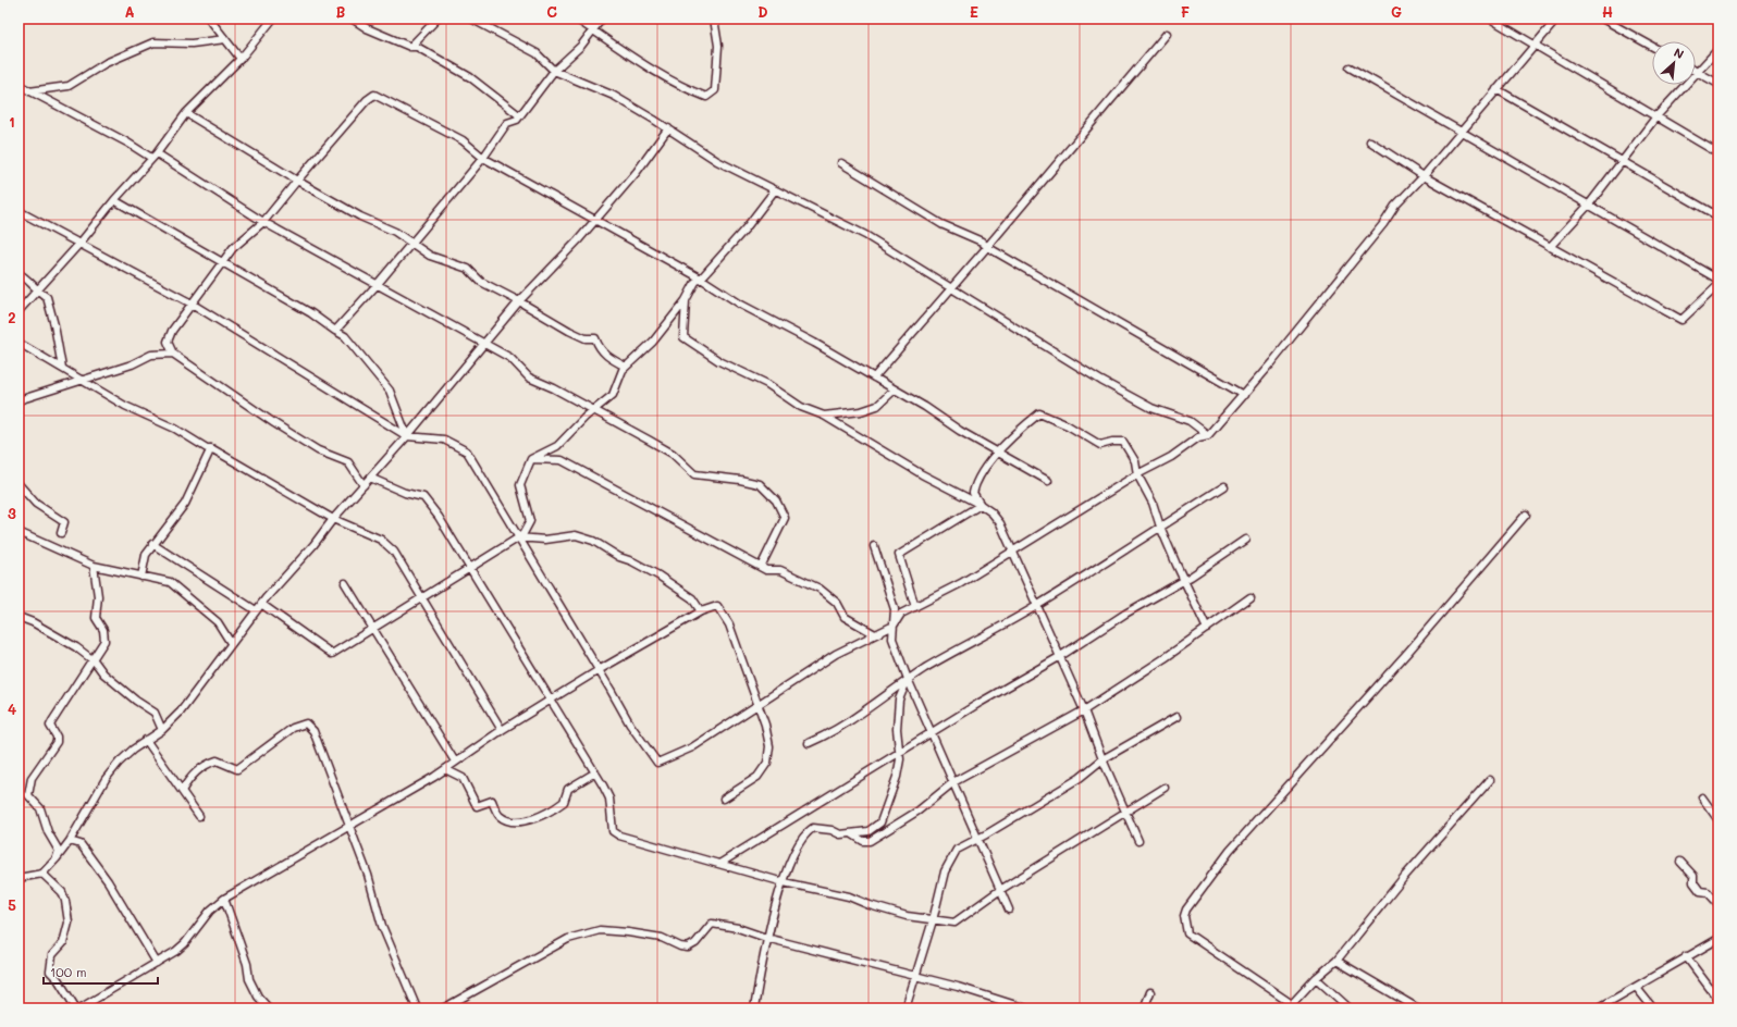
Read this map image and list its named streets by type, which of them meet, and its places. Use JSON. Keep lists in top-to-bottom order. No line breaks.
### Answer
{"scale_bar":"100 m","north":"top right","grid":{"columns":["A","B","C","D","E","F","G","H"],"rows":["1","2","3","4","5"]}}
